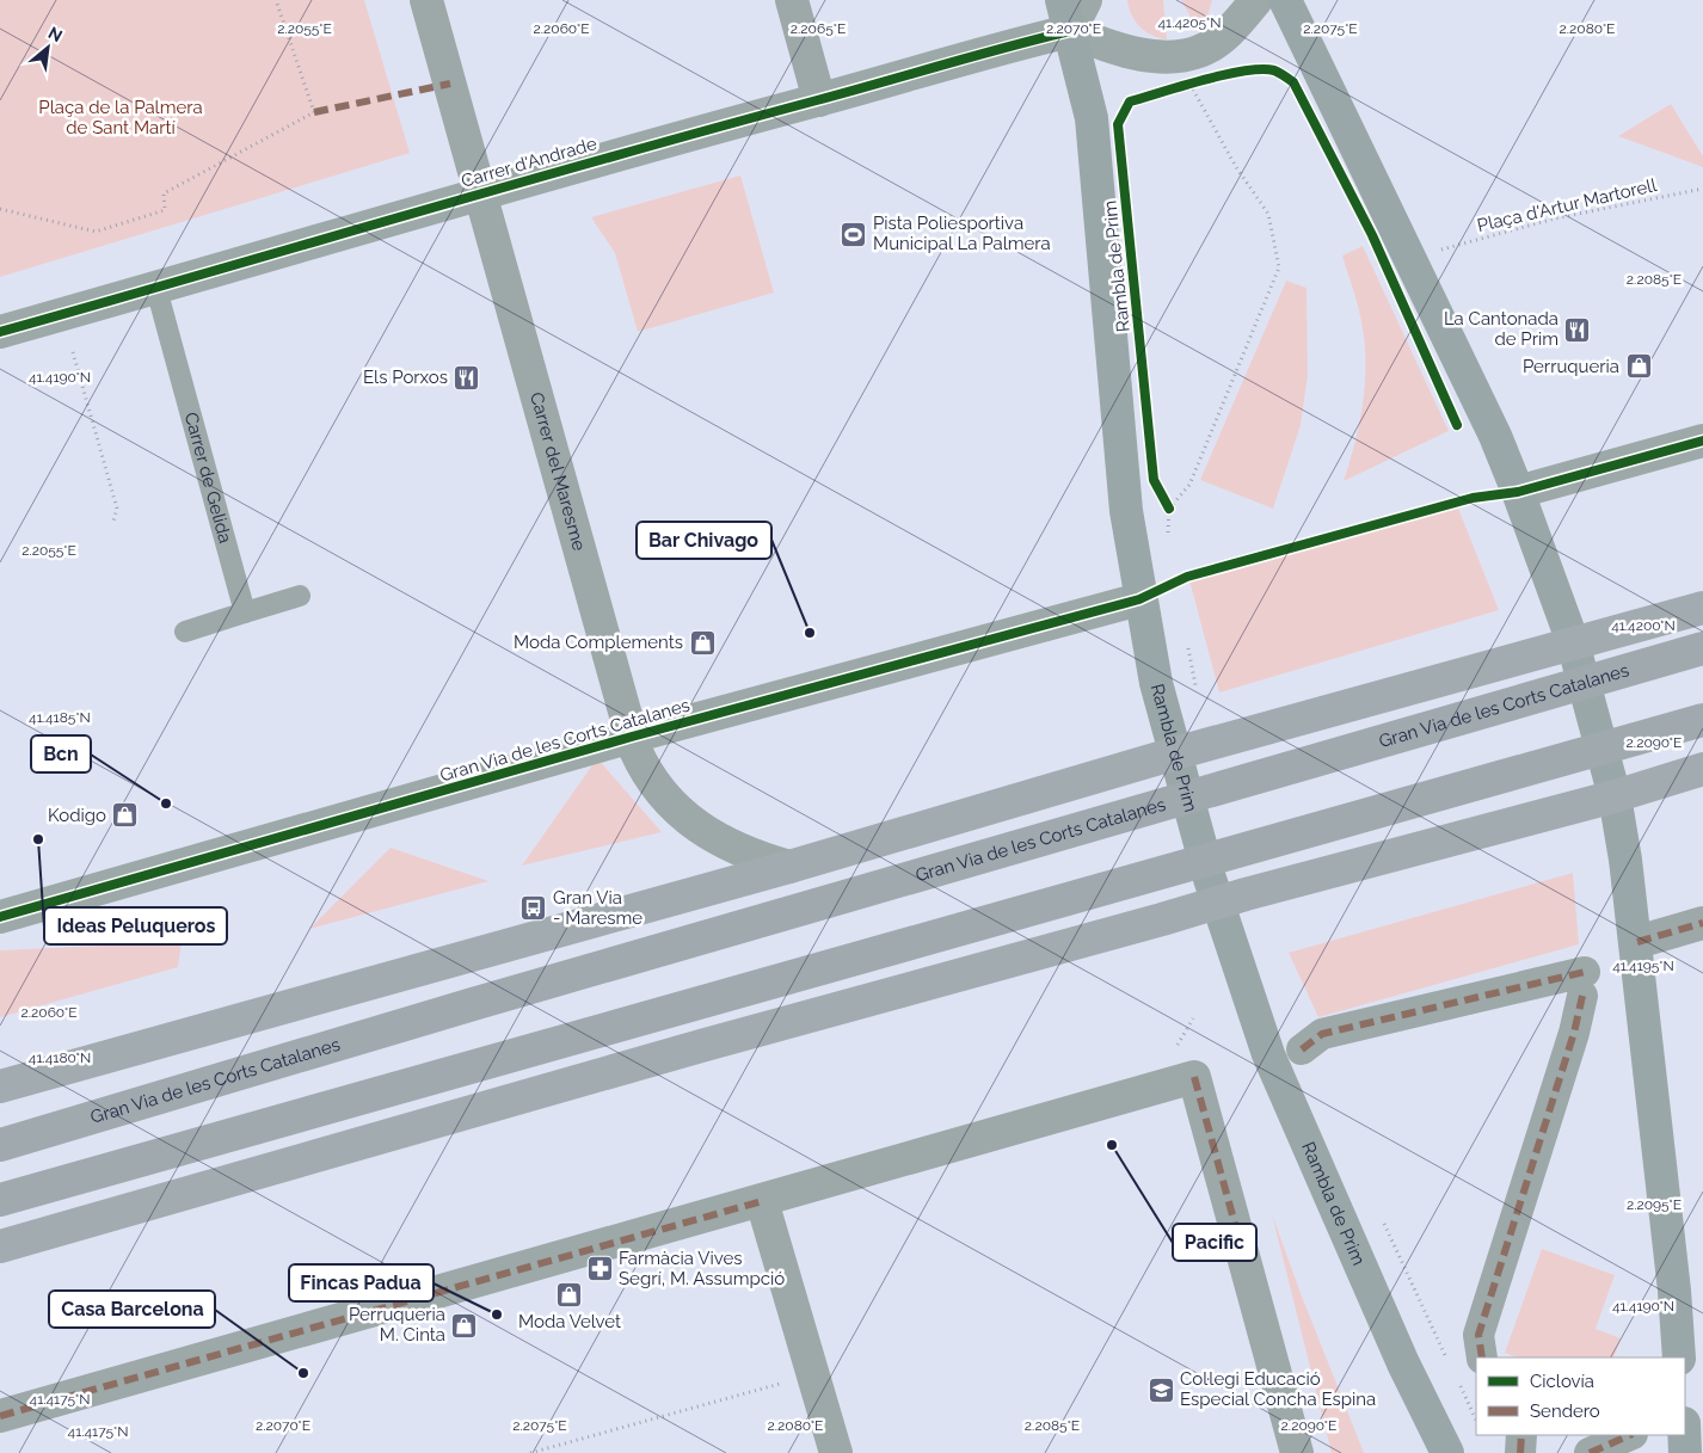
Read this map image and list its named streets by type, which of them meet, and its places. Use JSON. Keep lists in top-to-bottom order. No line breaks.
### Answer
{"streets":{"highway":["Gran Via de les Corts Catalanes"],"main road":["Rambla de Prim"],"street":["Carrer d'Andrade","Carrer del Maresme"],"lane":["Carrer de Gelida"],"path":["Plaça d'Artur Martorell"]},"crossings":[["Carrer d'Andrade","Rambla de Prim"],["Carrer d'Andrade","Carrer del Maresme"],["Carrer d'Andrade","Carrer de Gelida"],["Rambla de Prim","Gran Via de les Corts Catalanes"],["Carrer del Maresme","Gran Via de les Corts Catalanes"]],"parks":["Plaça de la Palmera de Sant Martí"],"places":{"sports":["Pista Poliesportiva Municipal La Palmera"],"restaurant":["La Cantonada de Prim","Els Porxos"],"shop":["Perruqueria","Moda Complements","Kodigo","Moda Velvet","Perruqueria M. Cinta"],"other":["Bar Chivago","Bcn","Ideas Peluqueros","Pacific","Fincas Padua","Casa Barcelona"],"bus stop":["Gran Via - Maresme"],"pharmacy":["Farmàcia Vives Segrí, M. Assumpció"],"school or university":["Col·legi Educació Especial Concha Espina"]},"legend":["Ciclovía","Sendero"],"north":"top right","coordinates":["41.4205°N","2.2055°E","2.2060°E","2.2065°E","2.2070°E","2.2075°E","2.2080°E","2.2085°E","41.4190°N","41.4200°N","41.4185°N","2.2090°E","41.4195°N","41.4180°N","2.2095°E","41.4175°N"]}
